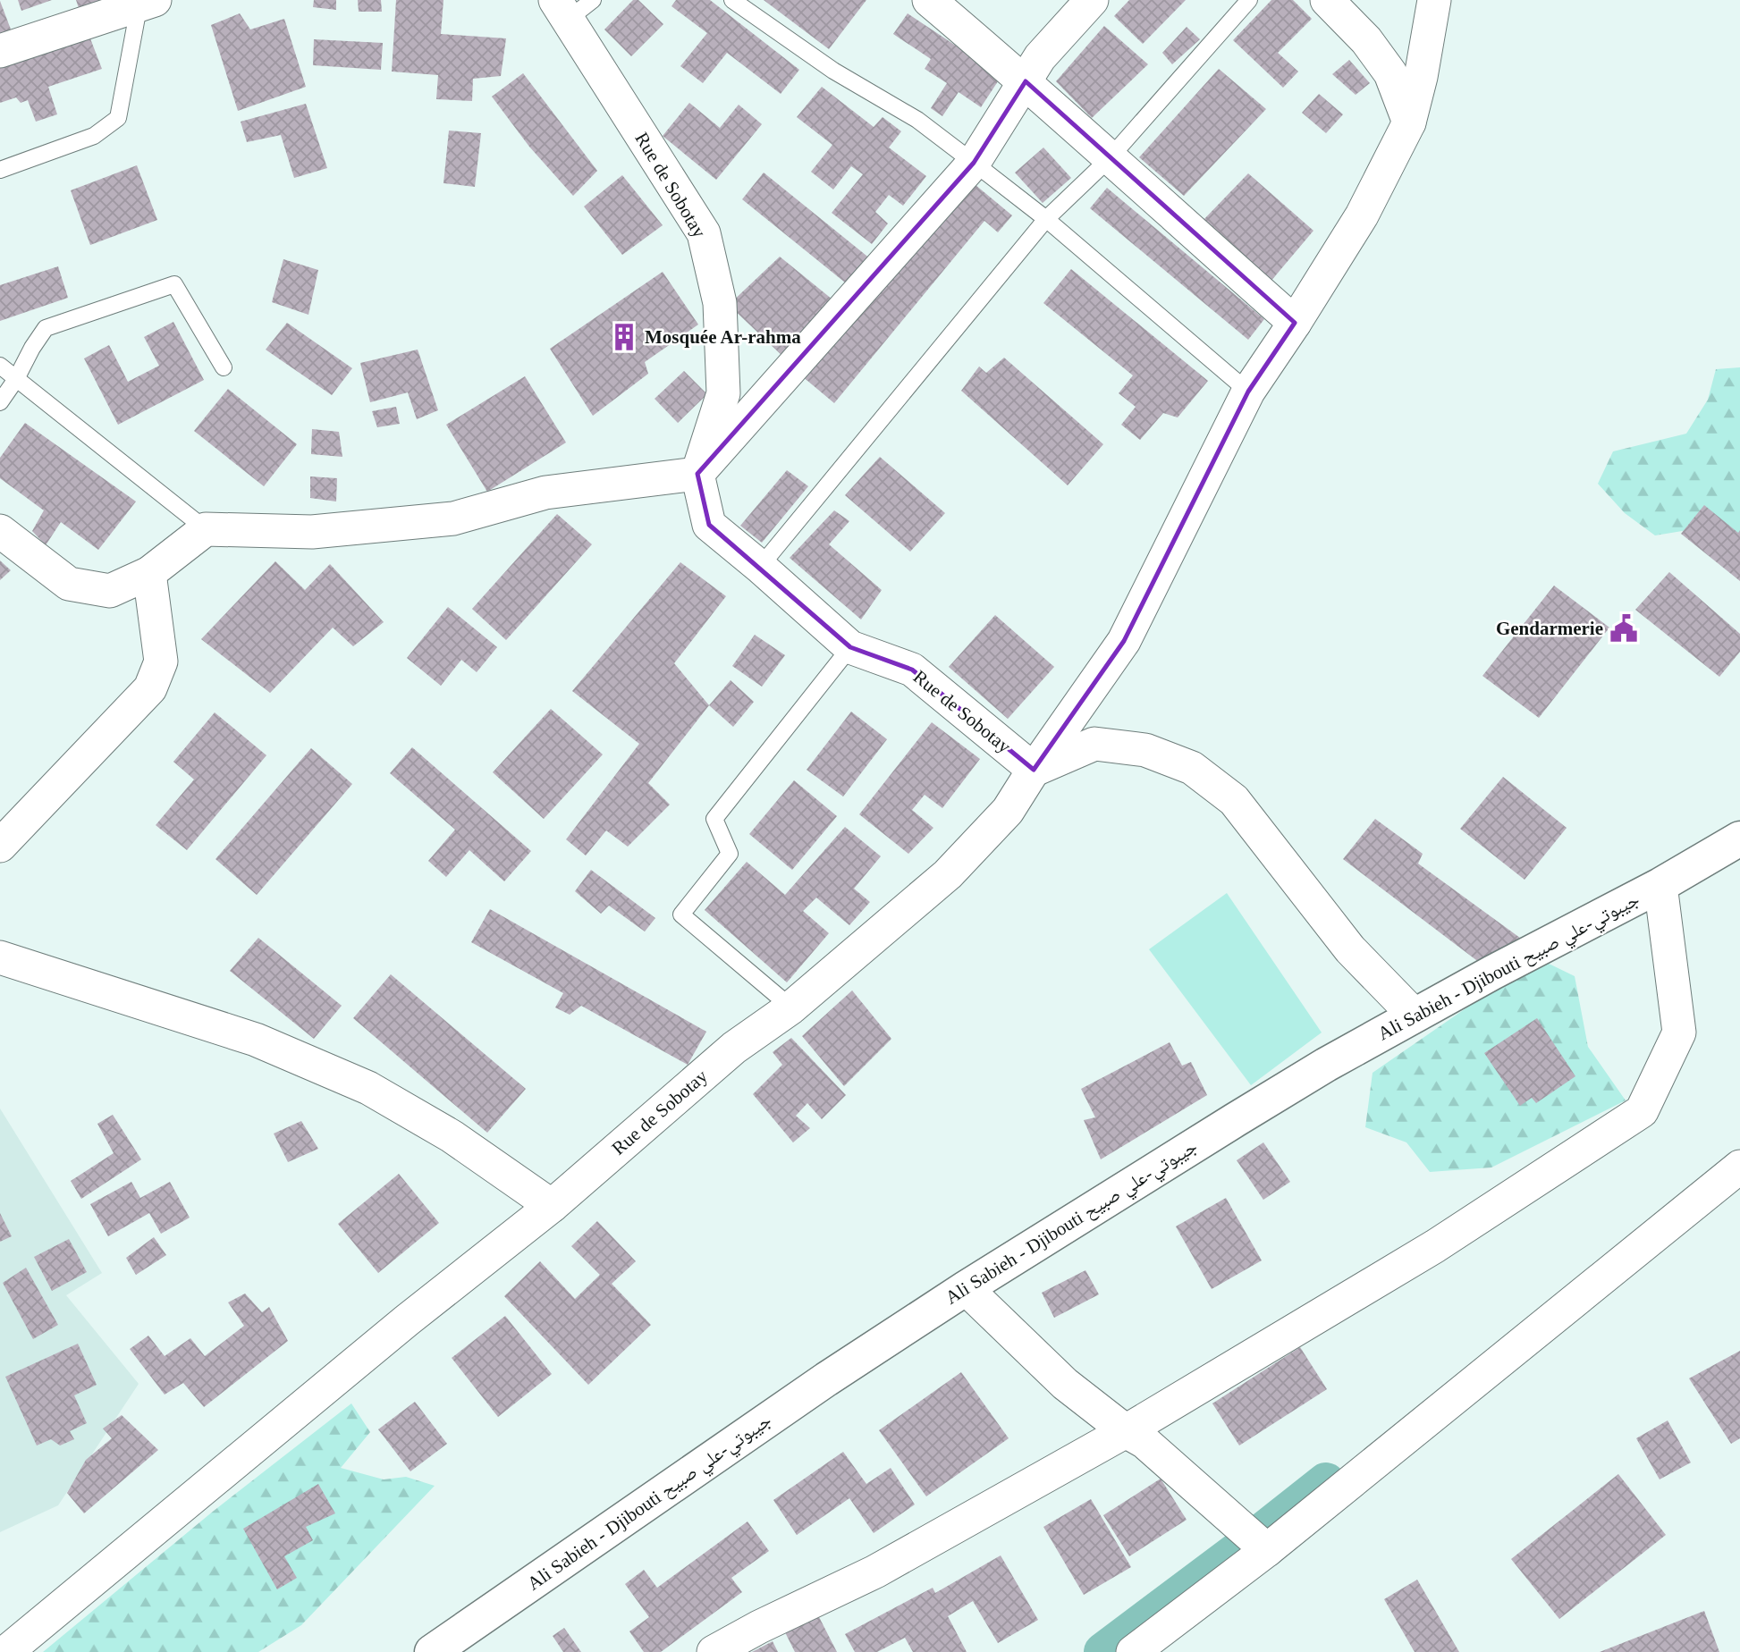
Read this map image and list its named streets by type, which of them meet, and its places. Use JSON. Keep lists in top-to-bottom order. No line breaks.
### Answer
{"streets":{"main road":["Ali Sabieh - Djibouti جيبوتي-علي صبيح"],"street":["Rue de Sobotay"]},"places":{"building":["Mosquée Ar-rahma"],"public building":["Gendarmerie"]}}
